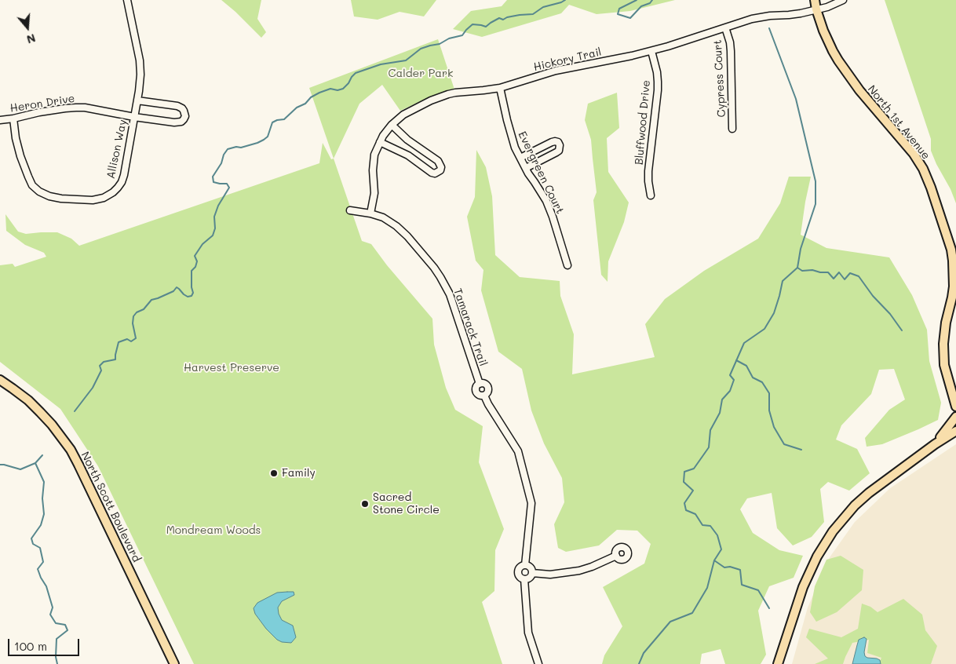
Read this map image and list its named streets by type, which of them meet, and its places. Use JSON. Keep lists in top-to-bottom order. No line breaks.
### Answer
{"streets":{"main road":["North 1st Avenue","North Scott Boulevard"],"street":["Hickory Trail","Cypress Court","Heron Drive","Bluffwood Drive","Allison Way","Evergreen Court","Tamarack Trail"]},"crossings":[["Hickory Trail","Cypress Court"],["Hickory Trail","Bluffwood Drive"],["Hickory Trail","North 1st Avenue"],["Hickory Trail","Evergreen Court"],["Hickory Trail","Tamarack Trail"],["Heron Drive","Allison Way"]],"parks":["Calder Park","Harvest Preserve","Mondream Woods"],"places":["Family","Sacred Stone Circle"],"scale_bar":"100 m","north":"bottom"}
